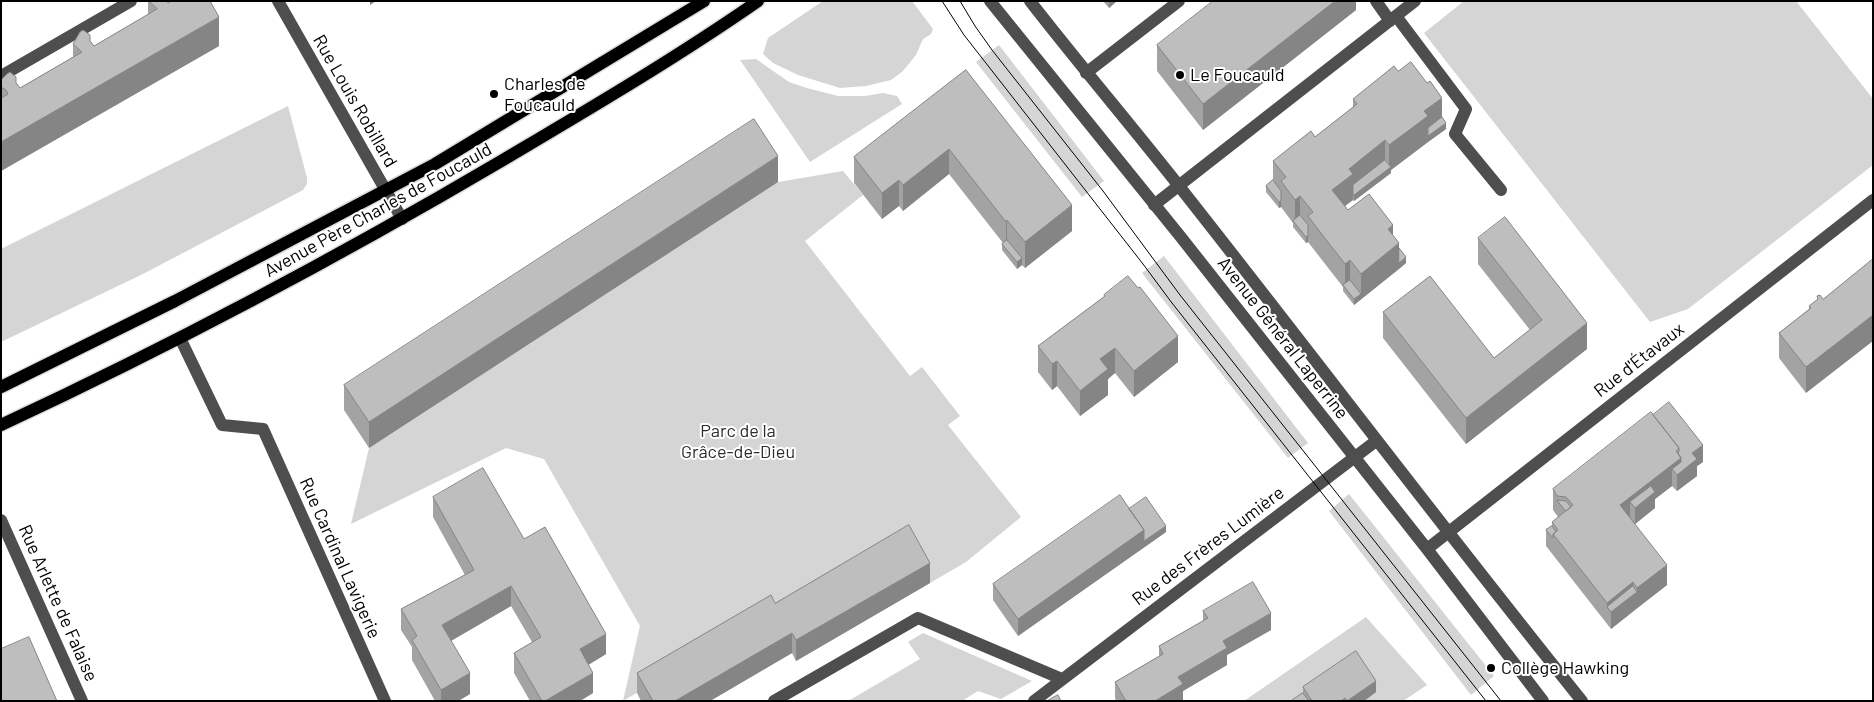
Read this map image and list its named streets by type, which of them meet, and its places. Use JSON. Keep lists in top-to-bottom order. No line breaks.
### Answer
{"streets":{"main road":["Avenue Père Charles de Foucauld"],"street":["Rue Louis Robillard","Avenue Général Laperrine","Rue d'Étavaux","Rue des Frères Lumière","Rue Cardinal Lavigerie","Rue Arlette de Falaise"]},"crossings":[["Rue Louis Robillard","Avenue Père Charles de Foucauld"],["Avenue Père Charles de Foucauld","Rue Cardinal Lavigerie"],["Avenue Général Laperrine","Rue d'Étavaux"],["Avenue Général Laperrine","Rue des Frères Lumière"]],"parks":["Parc de la Grâce-de-Dieu"],"places":["Le Foucauld","Charles de Foucauld","Collège Hawking"]}
